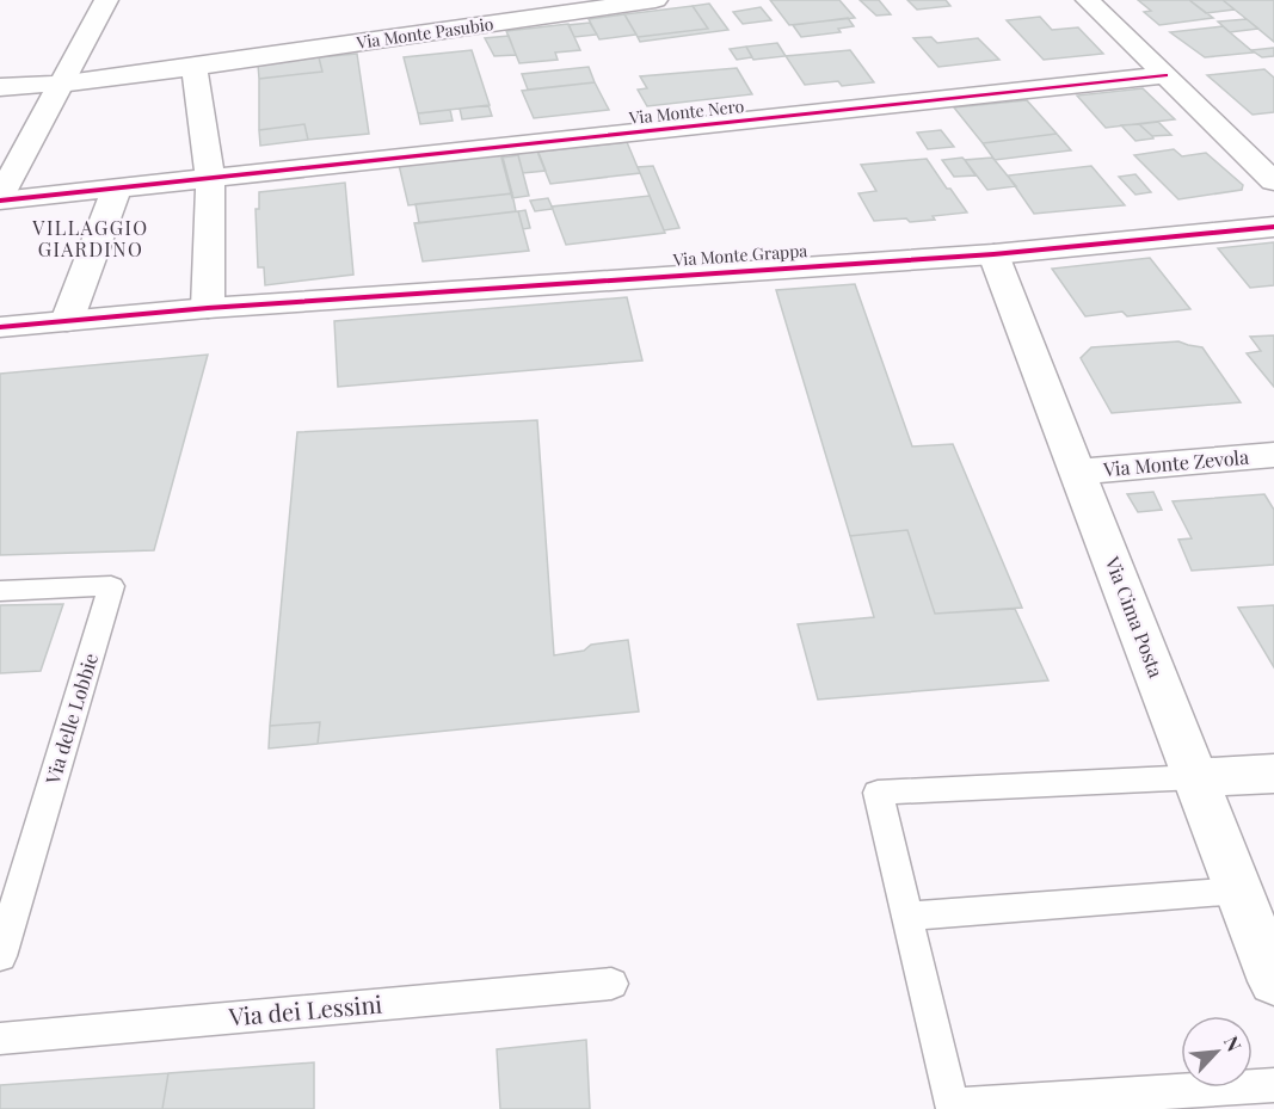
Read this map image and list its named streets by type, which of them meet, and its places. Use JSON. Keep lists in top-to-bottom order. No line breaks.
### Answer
{"streets":{"street":["Via Monte Pasubio","Via Monte Nero","Via Monte Grappa","Via Monte Zevola","Via Cima Posta"],"lane":["Via delle Lobbie","Via dei Lessini"]},"crossings":[["Via Monte Grappa","Via Cima Posta"],["Via Monte Zevola","Via Cima Posta"]],"districts":["VILLAGGIO GIARDINO"],"north":"top right"}
